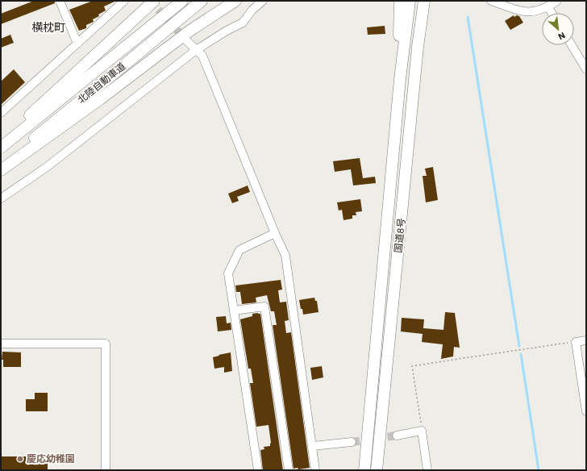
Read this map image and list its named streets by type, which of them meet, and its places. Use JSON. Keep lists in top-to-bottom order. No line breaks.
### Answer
{"streets":{"highway":["北陸自動車道","国道8号"]},"districts":["横枕町"],"places":["慶応幼稚園"],"north":"bottom right"}
